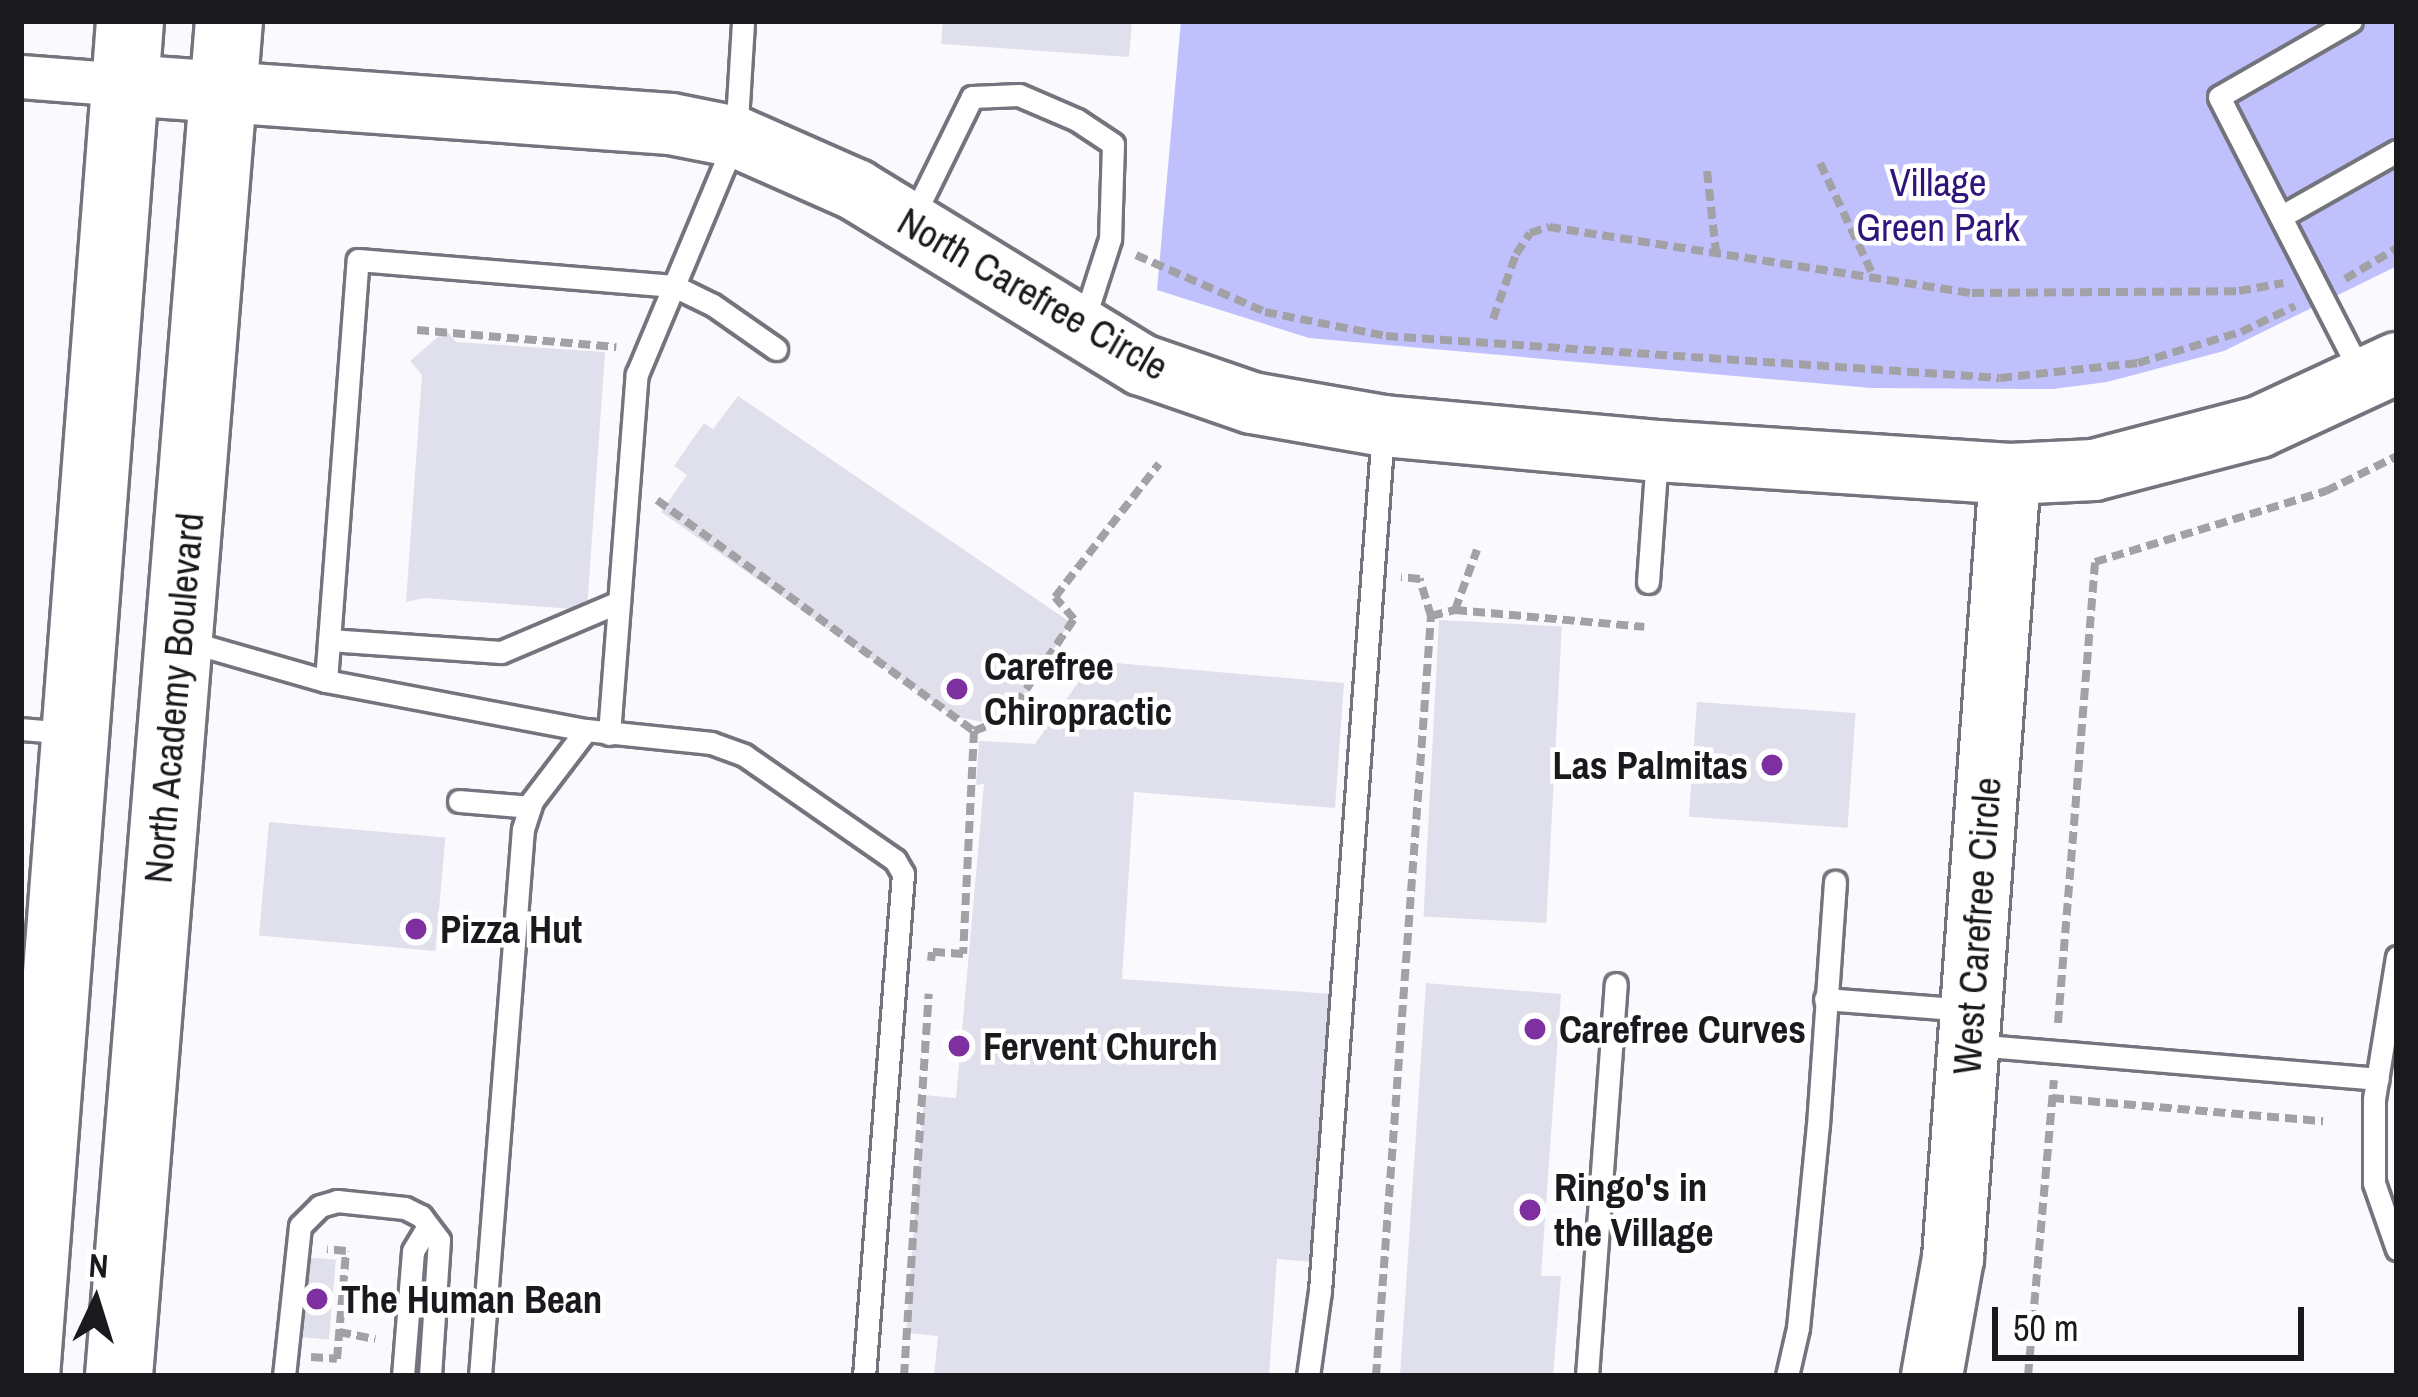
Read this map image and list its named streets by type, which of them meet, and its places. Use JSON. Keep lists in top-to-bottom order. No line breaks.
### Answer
{"streets":{"highway":["North Academy Boulevard"],"main road":["North Carefree Circle","West Carefree Circle"]},"crossings":[["North Carefree Circle","North Academy Boulevard"],["North Carefree Circle","West Carefree Circle"]],"parks":["Village Green Park"],"places":["Carefree Chiropractic","Las Palmitas","Pizza Hut","Carefree Curves","Fervent Church","Ringo's in the Village","The Human Bean"],"scale_bar":"50 m","north":"top"}
